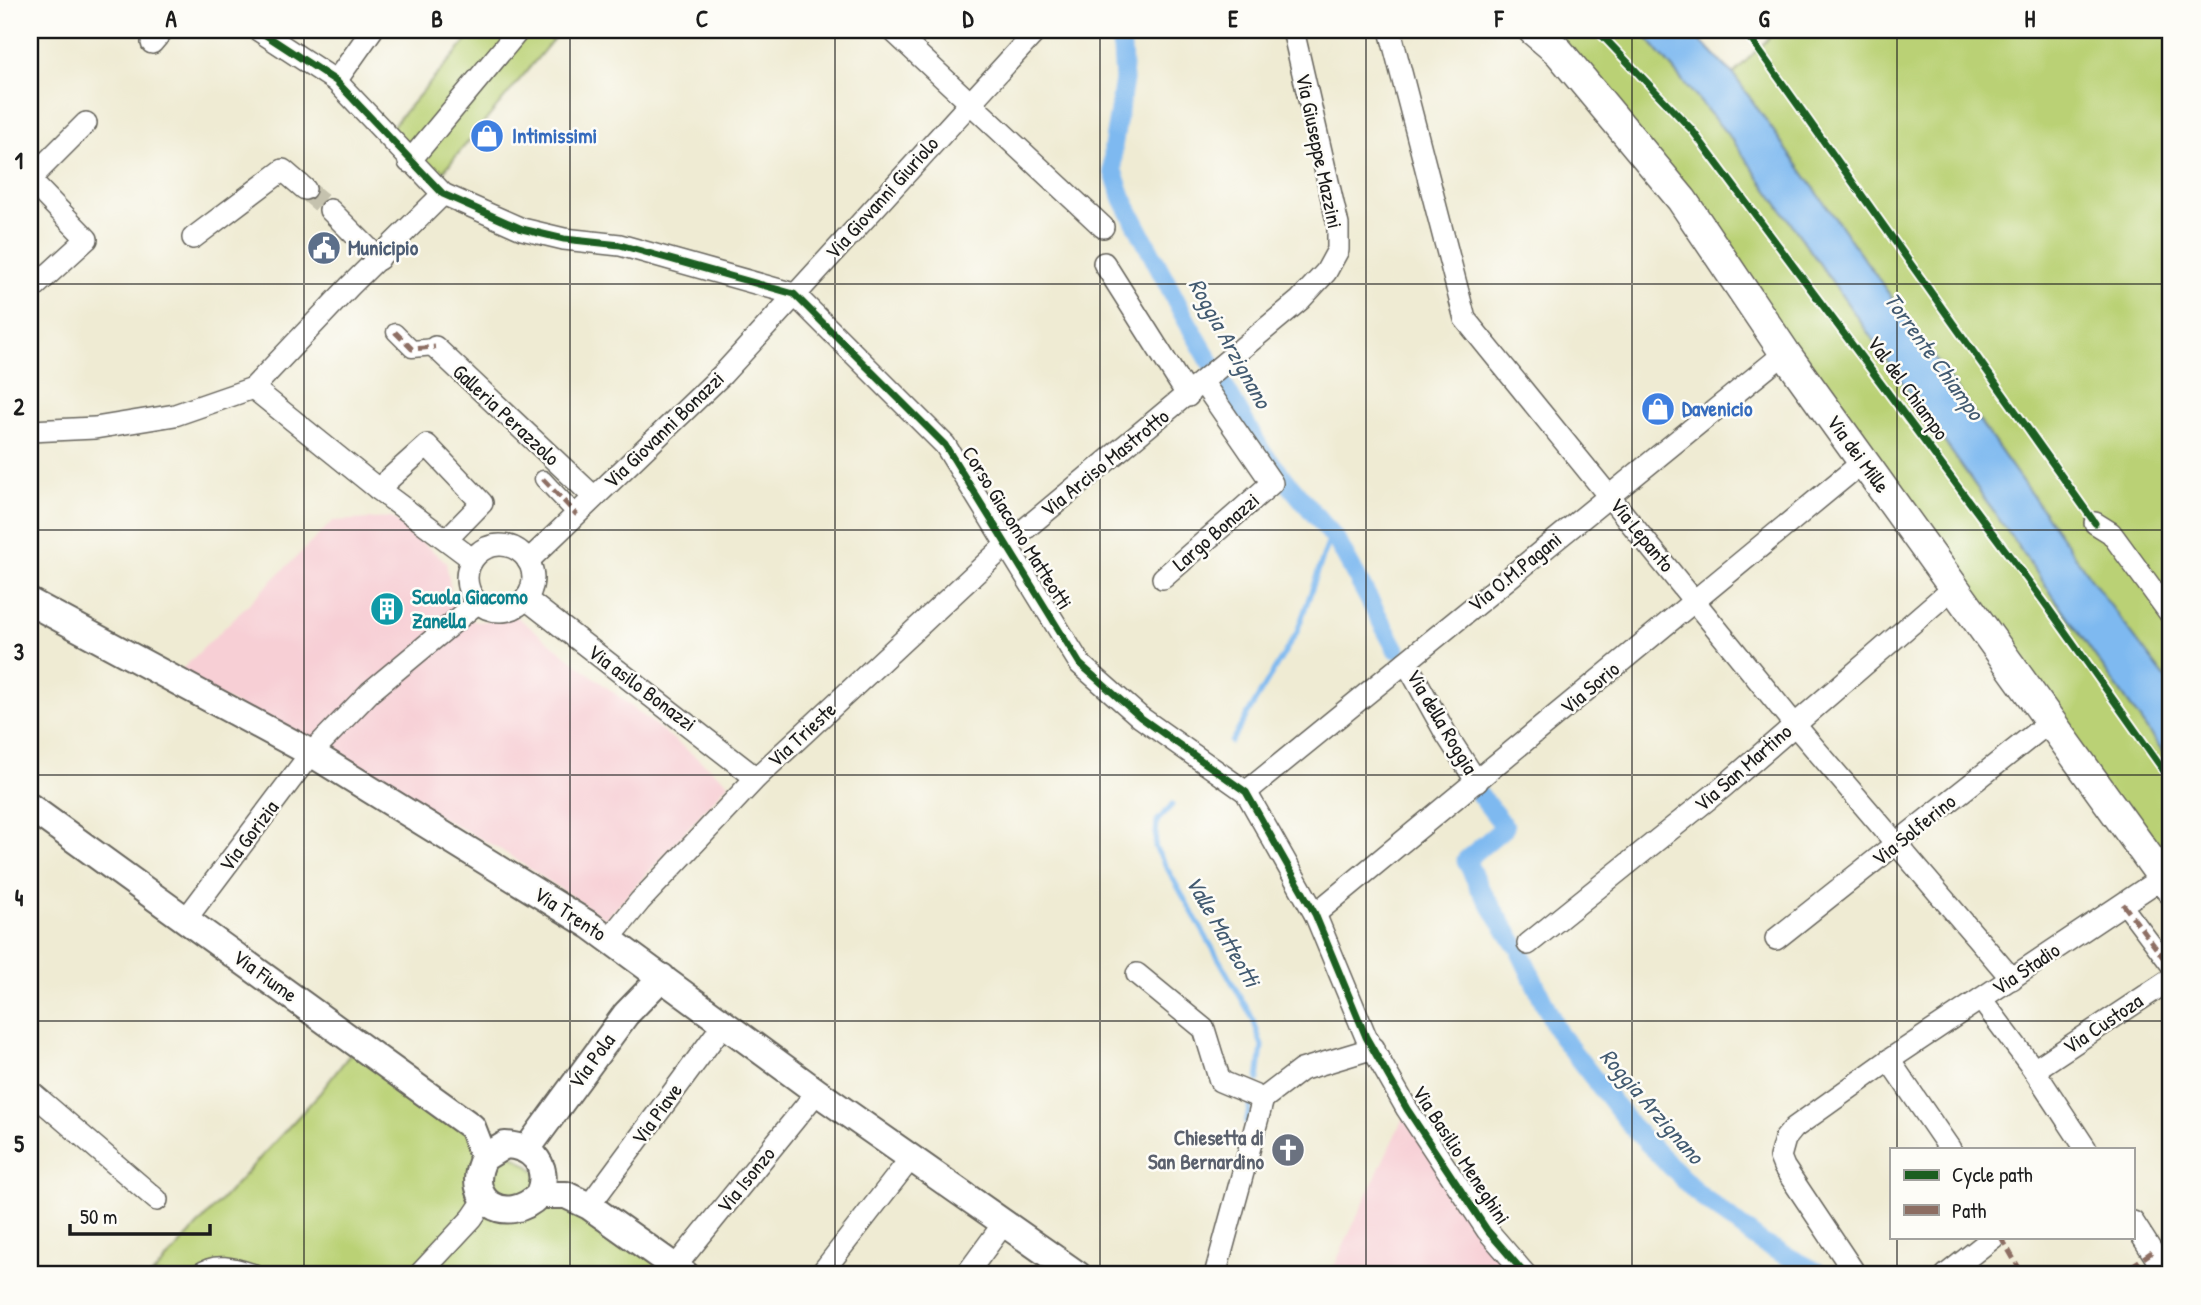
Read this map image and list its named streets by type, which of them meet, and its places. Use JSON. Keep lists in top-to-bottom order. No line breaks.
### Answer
{"streets":{"main road":["Via dei Mille"],"street":["Via Giuseppe Mazzini","Via Giovanni Giuriolo","Galleria Perazzolo","Via Giovanni Bonazzi","Via Arciso Mastrotto","Corso Giacomo Matteotti","Largo Bonazzi","Via Lepanto","Via O.M.Pagani","Via asilo Bonazzi","Via Sorio","Via della Roggia","Via Trieste","Via San Martino","Via Solferino","Via Gorizia","Via Trento","Via Stadio","Via Fiume","Via Custoza","Via Pola","Via Piave","Via Basilio Meneghini","Via Isonzo"],"cycle path":["Val del Chiampo"]},"crossings":[["Via Giuseppe Mazzini","Via Arciso Mastrotto"],["Via Giuseppe Mazzini","Largo Bonazzi"],["Via Giovanni Giuriolo","Via Giovanni Bonazzi"],["Via Giovanni Giuriolo","Corso Giacomo Matteotti"],["Galleria Perazzolo","Via Giovanni Bonazzi"],["Via Giovanni Bonazzi","Corso Giacomo Matteotti"],["Via Giovanni Bonazzi","Via asilo Bonazzi"],["Via dei Mille","Via O.M.Pagani"],["Via dei Mille","Via Sorio"],["Via dei Mille","Via San Martino"],["Via dei Mille","Via Solferino"],["Via dei Mille","Via Stadio"],["Via Arciso Mastrotto","Corso Giacomo Matteotti"],["Via Arciso Mastrotto","Largo Bonazzi"],["Via Arciso Mastrotto","Via Trieste"],["Corso Giacomo Matteotti","Via O.M.Pagani"],["Corso Giacomo Matteotti","Via Sorio"],["Corso Giacomo Matteotti","Via Trieste"],["Corso Giacomo Matteotti","Via Basilio Meneghini"],["Via Lepanto","Via O.M.Pagani"],["Via Lepanto","Via Sorio"],["Via Lepanto","Via San Martino"],["Via Lepanto","Via Solferino"],["Via Lepanto","Via Stadio"],["Via O.M.Pagani","Via della Roggia"],["Via asilo Bonazzi","Via Trieste"],["Via Sorio","Via della Roggia"],["Via Trieste","Via Trento"],["Via Gorizia","Via Trento"],["Via Gorizia","Via Fiume"],["Via Trento","Via Pola"],["Via Trento","Via Piave"],["Via Trento","Via Isonzo"],["Via Fiume","Via Pola"]],"water":["Roggia Arzignano","Torrente Chiampo","Valle Matteotti"],"places":{"shop":["Intimissimi","Davenicio"],"public building":["Municipio"],"building":["Scuola Giacomo Zanella"],"church":["Chiesetta di San Bernardino"]},"legend":["Cycle path","Path"],"scale_bar":"50 m","grid":{"columns":["A","B","C","D","E","F","G","H"],"rows":["1","2","3","4","5"]}}
